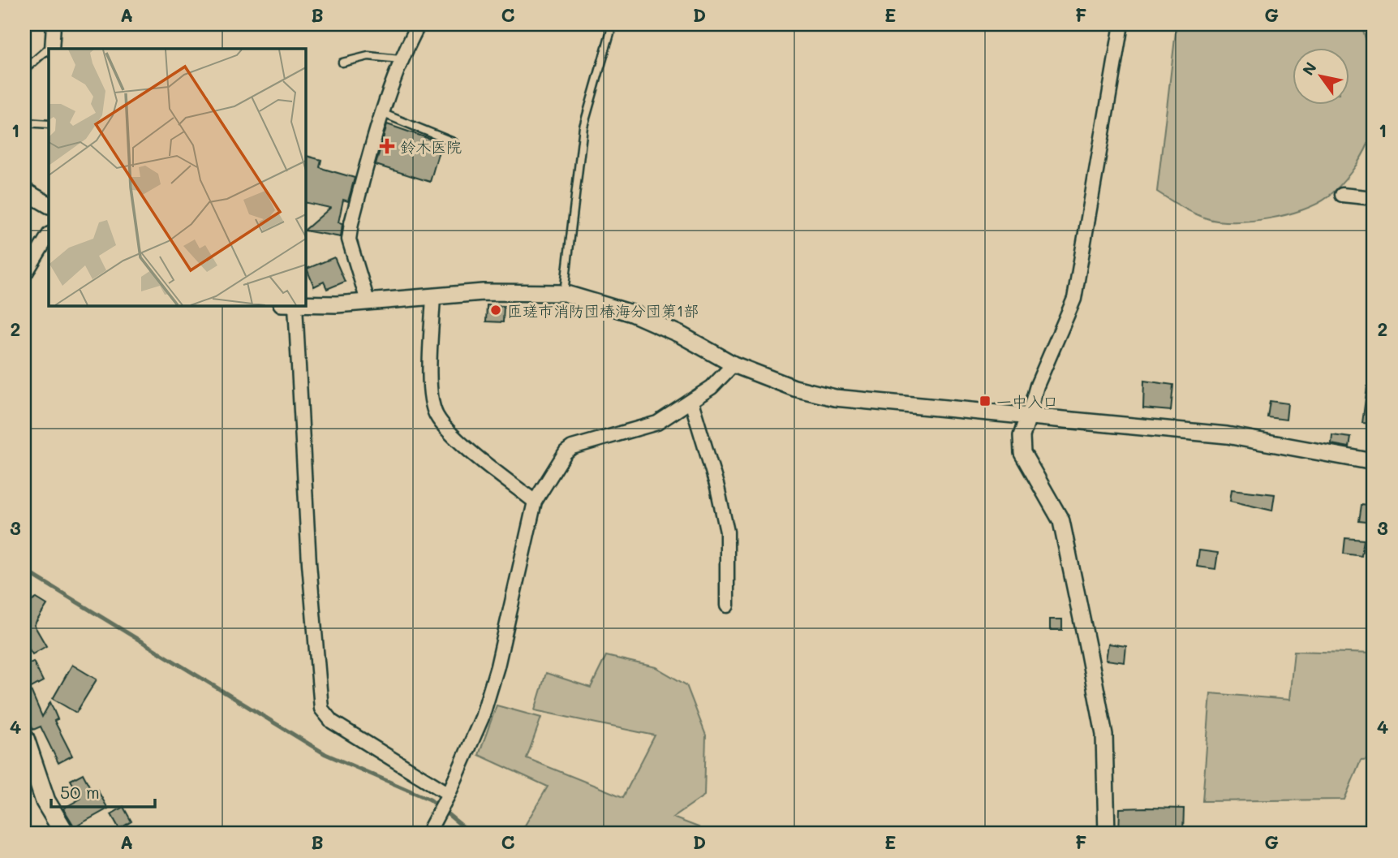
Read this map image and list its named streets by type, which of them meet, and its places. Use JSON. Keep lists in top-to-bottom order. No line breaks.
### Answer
{"places":{"health":["鈴木医院"],"other":["匝瑳市消防団椿海分団第1部"],"transit":["一中入口"]},"scale_bar":"50 m","north":"top left","grid":{"columns":["A","B","C","D","E","F","G"],"rows":["1","2","3","4"]}}
